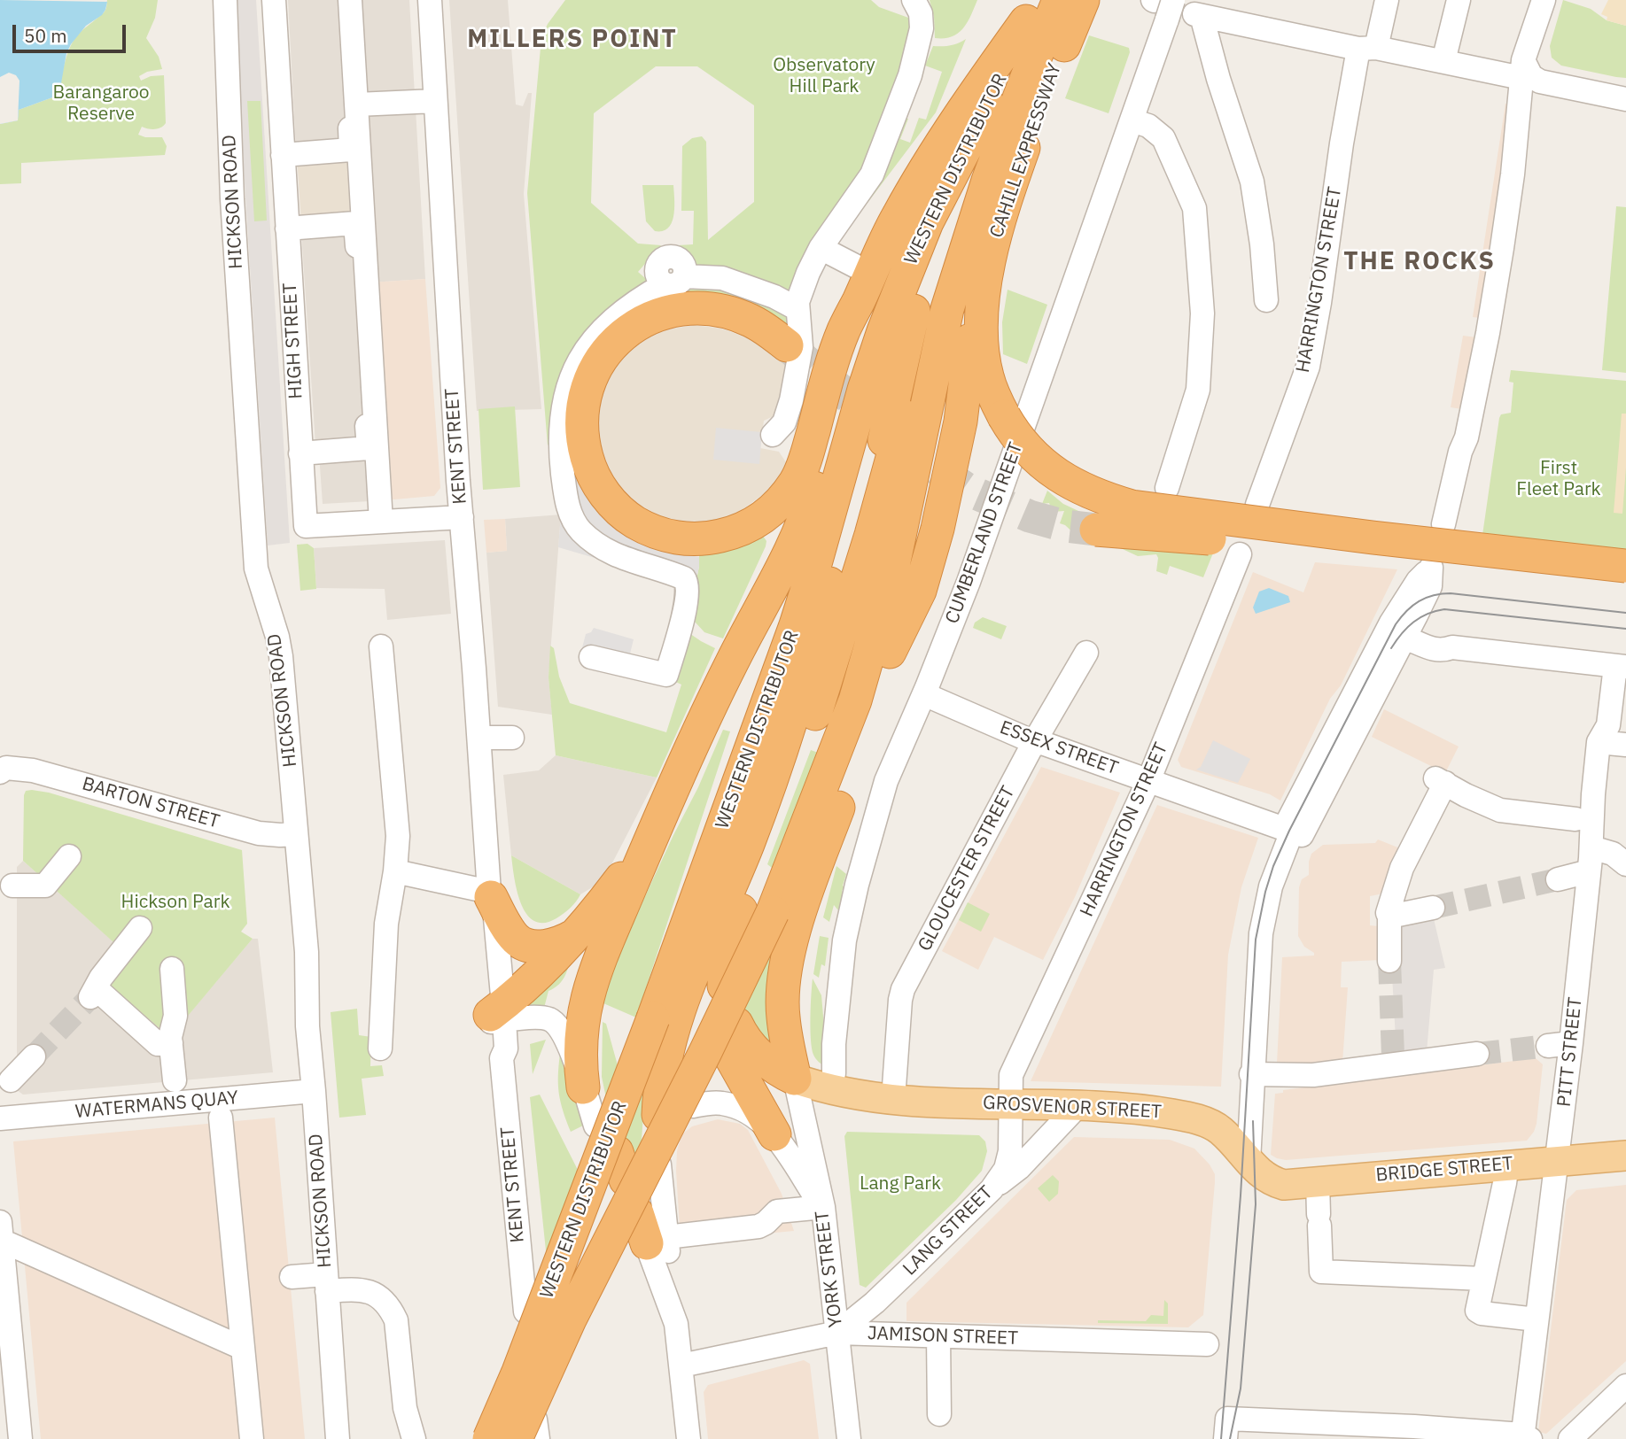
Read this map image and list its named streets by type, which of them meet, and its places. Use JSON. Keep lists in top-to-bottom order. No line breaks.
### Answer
{"streets":{"highway":["CAHILL EXPRESSWAY","WESTERN DISTRIBUTOR"],"main road":["GROSVENOR STREET","BRIDGE STREET"],"street":["HICKSON ROAD","HARRINGTON STREET","HIGH STREET","KENT STREET","CUMBERLAND STREET","ESSEX STREET","BARTON STREET","GLOUCESTER STREET","PITT STREET","WATERMANS QUAY","LANG STREET","YORK STREET","JAMISON STREET"]},"crossings":[["CAHILL EXPRESSWAY","WESTERN DISTRIBUTOR"],["HICKSON ROAD","BARTON STREET"],["HICKSON ROAD","WATERMANS QUAY"],["HARRINGTON STREET","ESSEX STREET"],["HARRINGTON STREET","GROSVENOR STREET"],["HARRINGTON STREET","LANG STREET"],["HIGH STREET","KENT STREET"],["CUMBERLAND STREET","ESSEX STREET"],["ESSEX STREET","GLOUCESTER STREET"],["GLOUCESTER STREET","GROSVENOR STREET"],["PITT STREET","BRIDGE STREET"],["GROSVENOR STREET","BRIDGE STREET"],["GROSVENOR STREET","LANG STREET"],["GROSVENOR STREET","YORK STREET"],["LANG STREET","YORK STREET"],["LANG STREET","JAMISON STREET"],["YORK STREET","JAMISON STREET"]],"districts":["MILLERS POINT","THE ROCKS"],"parks":["Observatory Hill Park","Barangaroo Reserve","First Fleet Park","Hickson Park","Lang Park"],"scale_bar":"50 m"}
